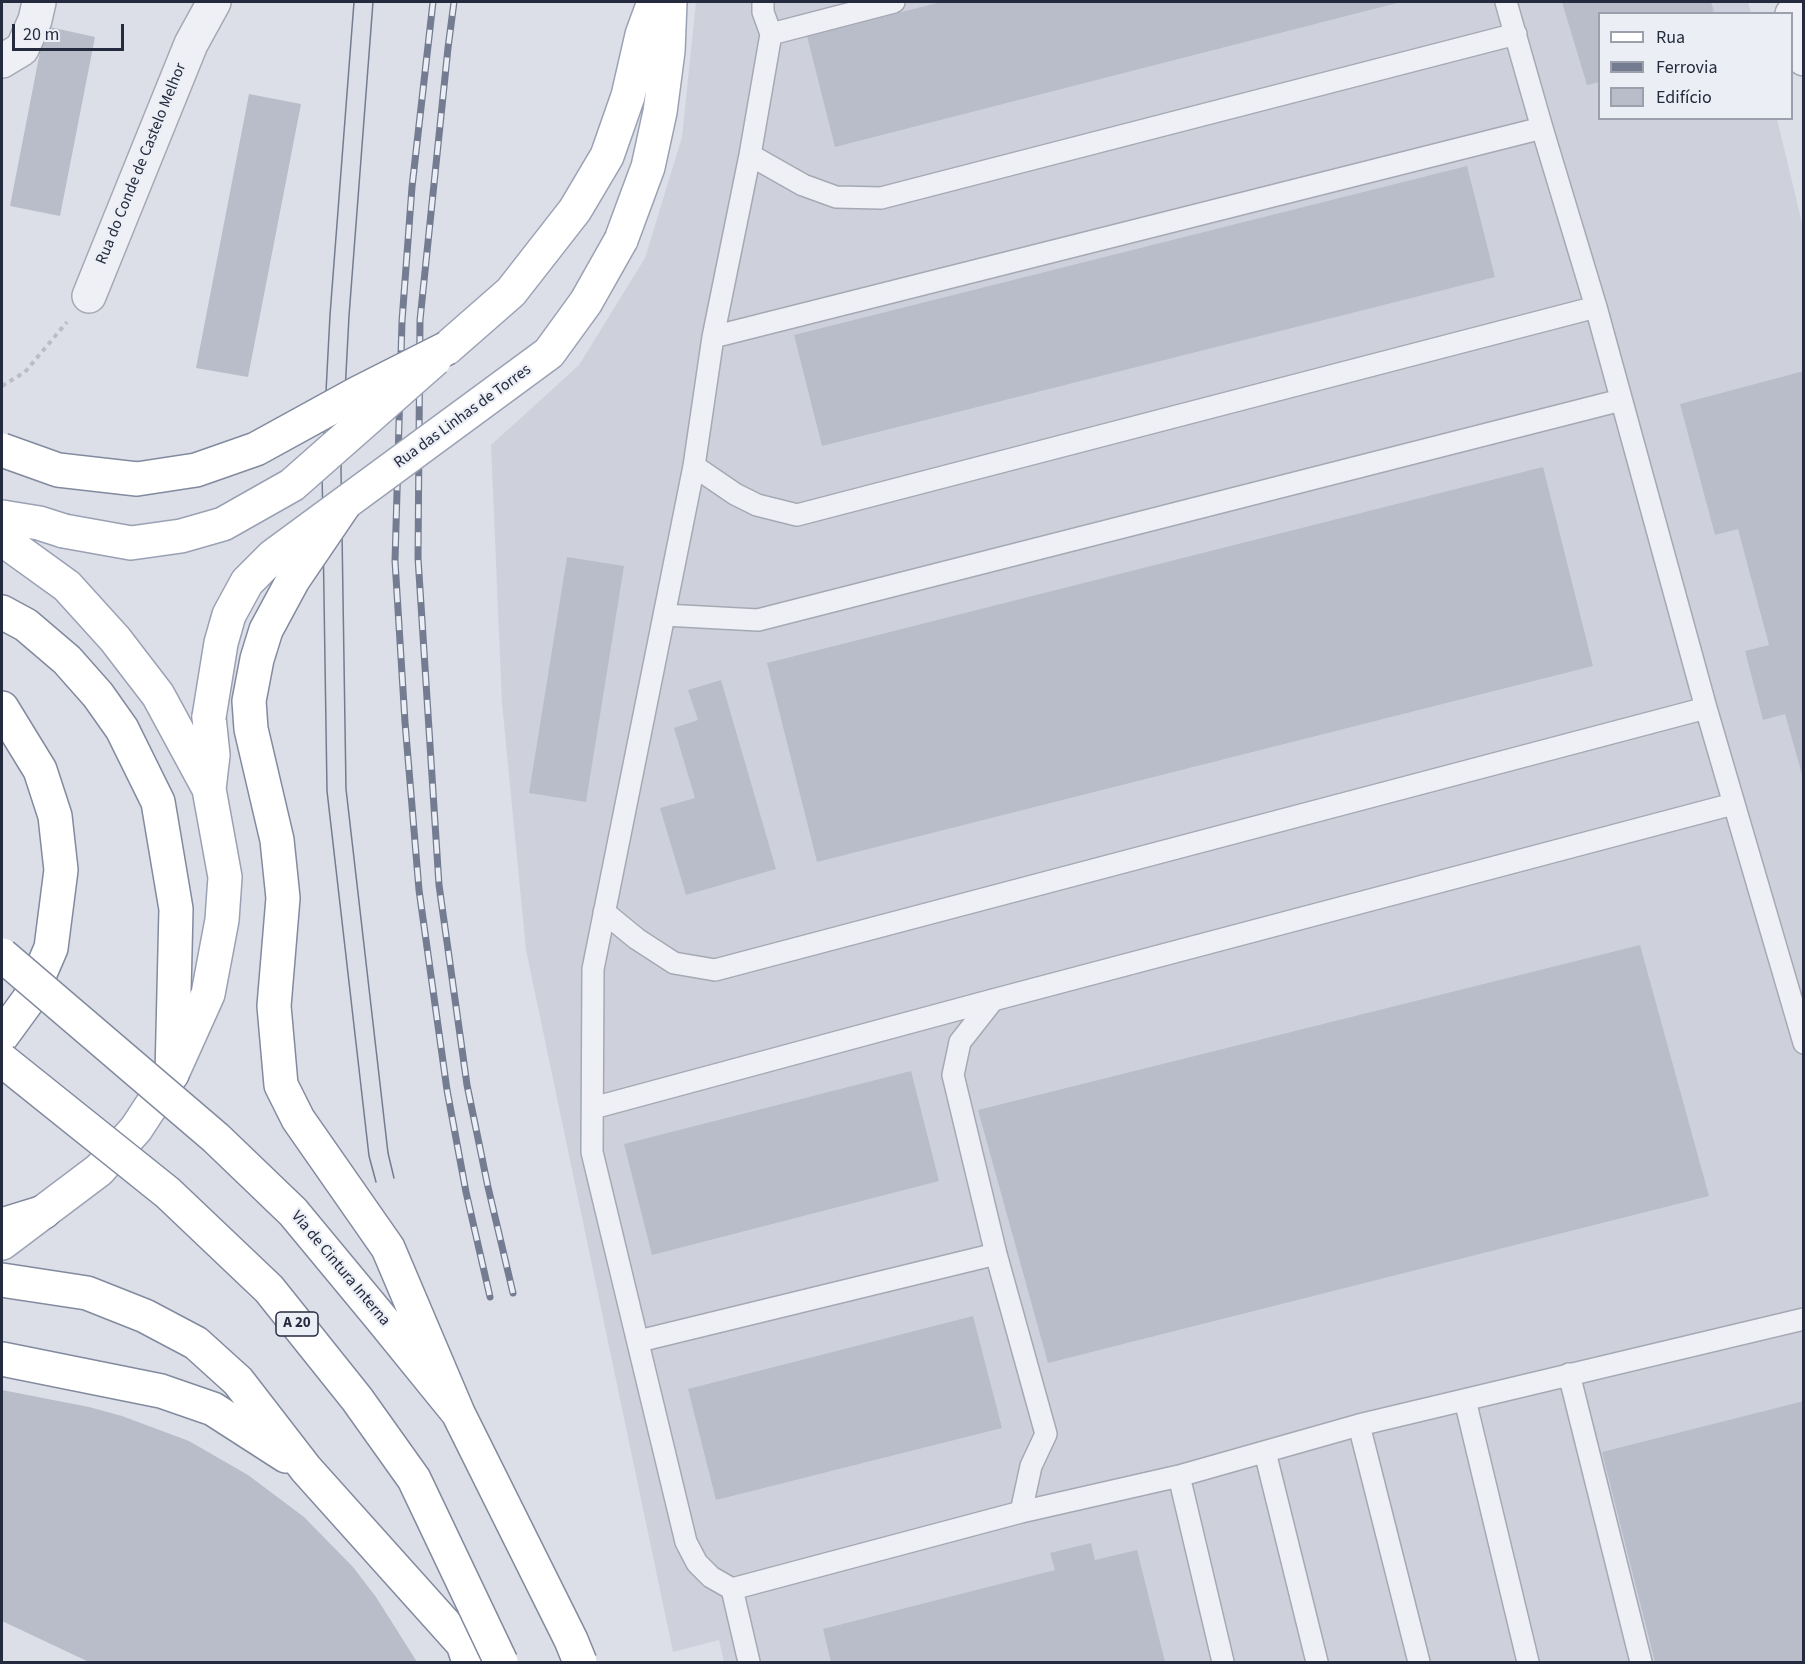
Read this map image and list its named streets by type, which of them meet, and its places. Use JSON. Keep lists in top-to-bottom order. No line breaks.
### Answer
{"streets":{"main road":["Rua das Linhas de Torres","Via de Cintura Interna","A 20"],"street":["Rua do Conde de Castelo Melhor"]},"legend":["Rua","Ferrovia","Edifício"],"scale_bar":"20 m"}
